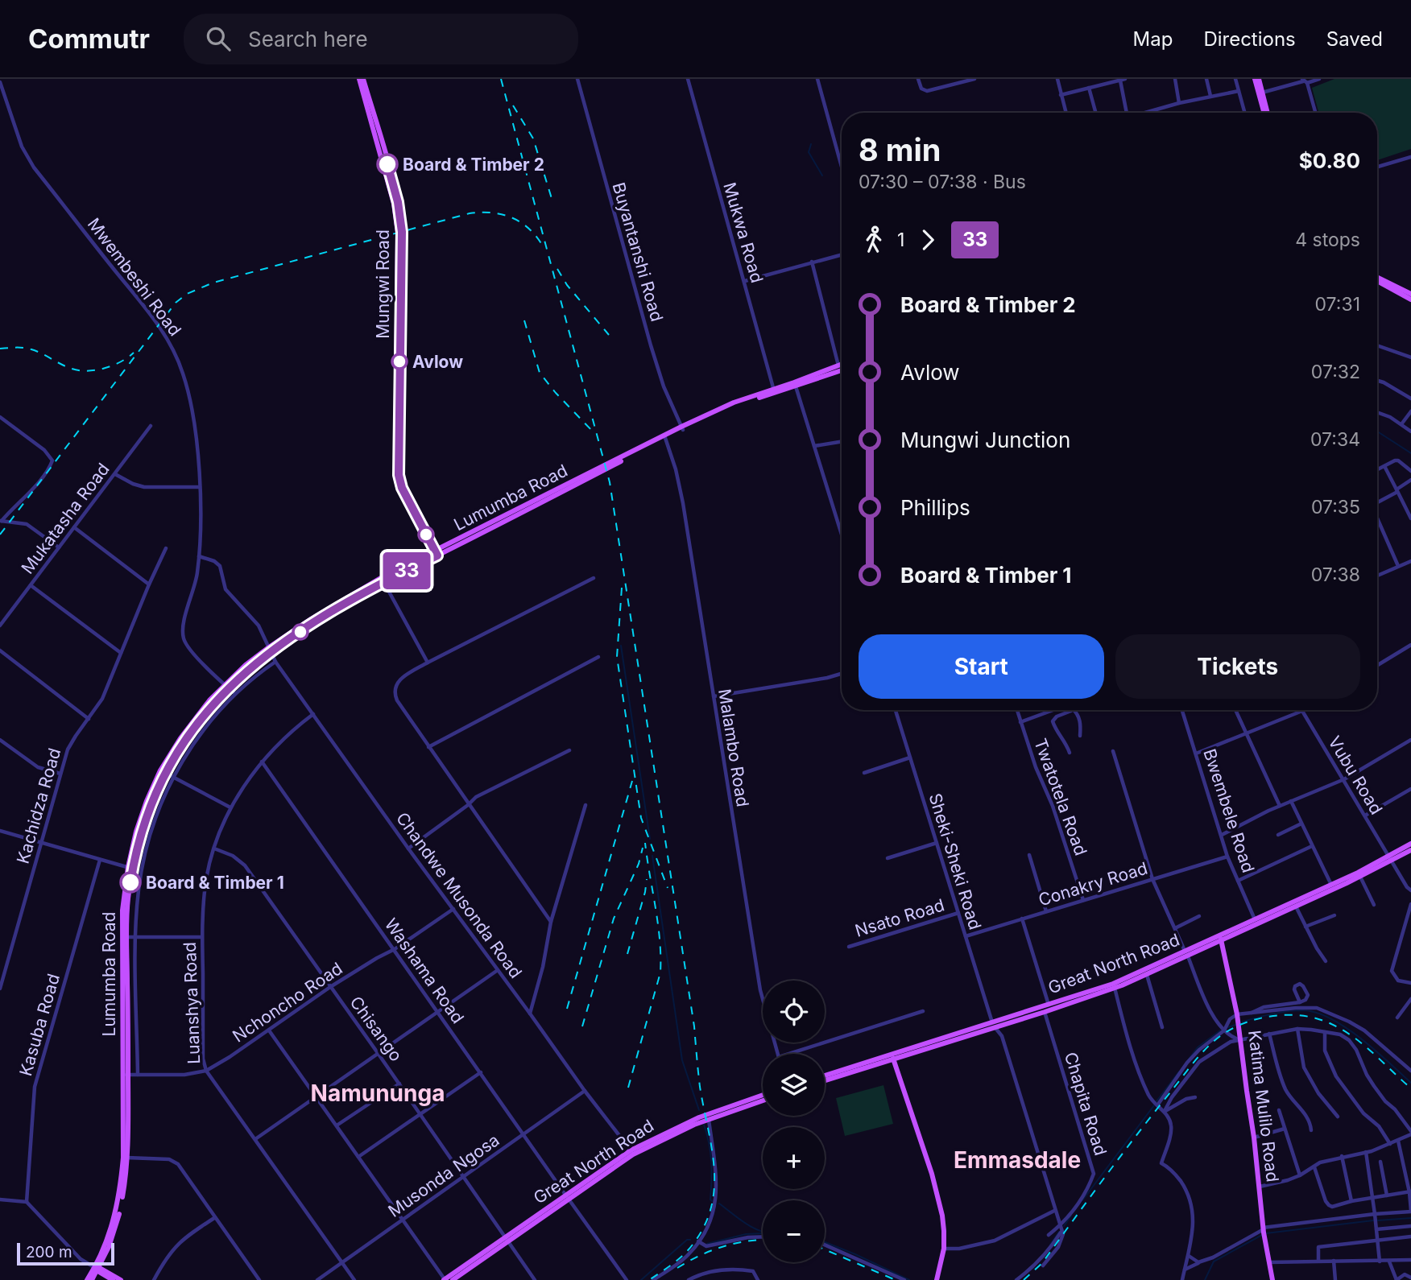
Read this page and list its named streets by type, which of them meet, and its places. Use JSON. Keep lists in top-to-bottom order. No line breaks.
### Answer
{"streets":{"main road":["Mungwi Road","Lumumba Road","Great North Road","Katima Mulilo Road"],"street":["Mukwa Road","Buyantanshi Road","Mwembeshi Road","Mukatasha Road","Malambo Road","Vubu Road","Twatotela Road","Kachidza Road","Bwembele Road","Sheki-Sheki Road","Conakry Road","Chandwe Musonda Road","Nsato Road","Washama Road","Nchoncho Road","Luanshya Road","Kasuba Road","Chisango","Chapita Road","Musonda Ngosa"]},"crossings":[["Mukwa Road","Lumumba Road"],["Buyantanshi Road","Lumumba Road"],["Mwembeshi Road","Lumumba Road"],["Mwembeshi Road","Chandwe Musonda Road"],["Mungwi Road","Lumumba Road"],["Lumumba Road","Malambo Road"],["Lumumba Road","Chandwe Musonda Road"],["Lumumba Road","Nchoncho Road"],["Vubu Road","Great North Road"],["Twatotela Road","Conakry Road"],["Bwembele Road","Conakry Road"],["Bwembele Road","Great North Road"],["Sheki-Sheki Road","Conakry Road"],["Sheki-Sheki Road","Nsato Road"],["Sheki-Sheki Road","Great North Road"],["Sheki-Sheki Road","Chapita Road"],["Chandwe Musonda Road","Great North Road"],["Chandwe Musonda Road","Nchoncho Road"],["Chandwe Musonda Road","Luanshya Road"],["Chandwe Musonda Road","Musonda Ngosa"],["Great North Road","Washama Road"],["Great North Road","Chisango"],["Great North Road","Chapita Road"],["Great North Road","Katima Mulilo Road"],["Washama Road","Nchoncho Road"],["Washama Road","Luanshya Road"],["Washama Road","Musonda Ngosa"],["Nchoncho Road","Luanshya Road"],["Nchoncho Road","Chisango"],["Luanshya Road","Chisango"],["Luanshya Road","Musonda Ngosa"],["Chisango","Musonda Ngosa"]],"districts":["Namununga","Emmasdale"],"places":["Board & Timber 2","Avlow","Board & Timber 1"],"lines":["bus line 33"],"scale_bar":"200 m","page":{"header":"Commutr","search":"Search here","nav":["Map","Directions","Saved"],"on_map":"33","heading":["8 min","07:30 – 07:38 · Bus","$0.80"],"legs":["1","33","4 stops"],"list":[{"name":"Board & Timber 2","value":"07:31"},{"name":"Avlow","value":"07:32"},{"name":"Mungwi Junction","value":"07:34"},{"name":"Phillips","value":"07:35"},{"name":"Board & Timber 1","value":"07:38"}],"buttons":["Start","Tickets"],"map_buttons":["+","−"],"scale":"200 m"}}
